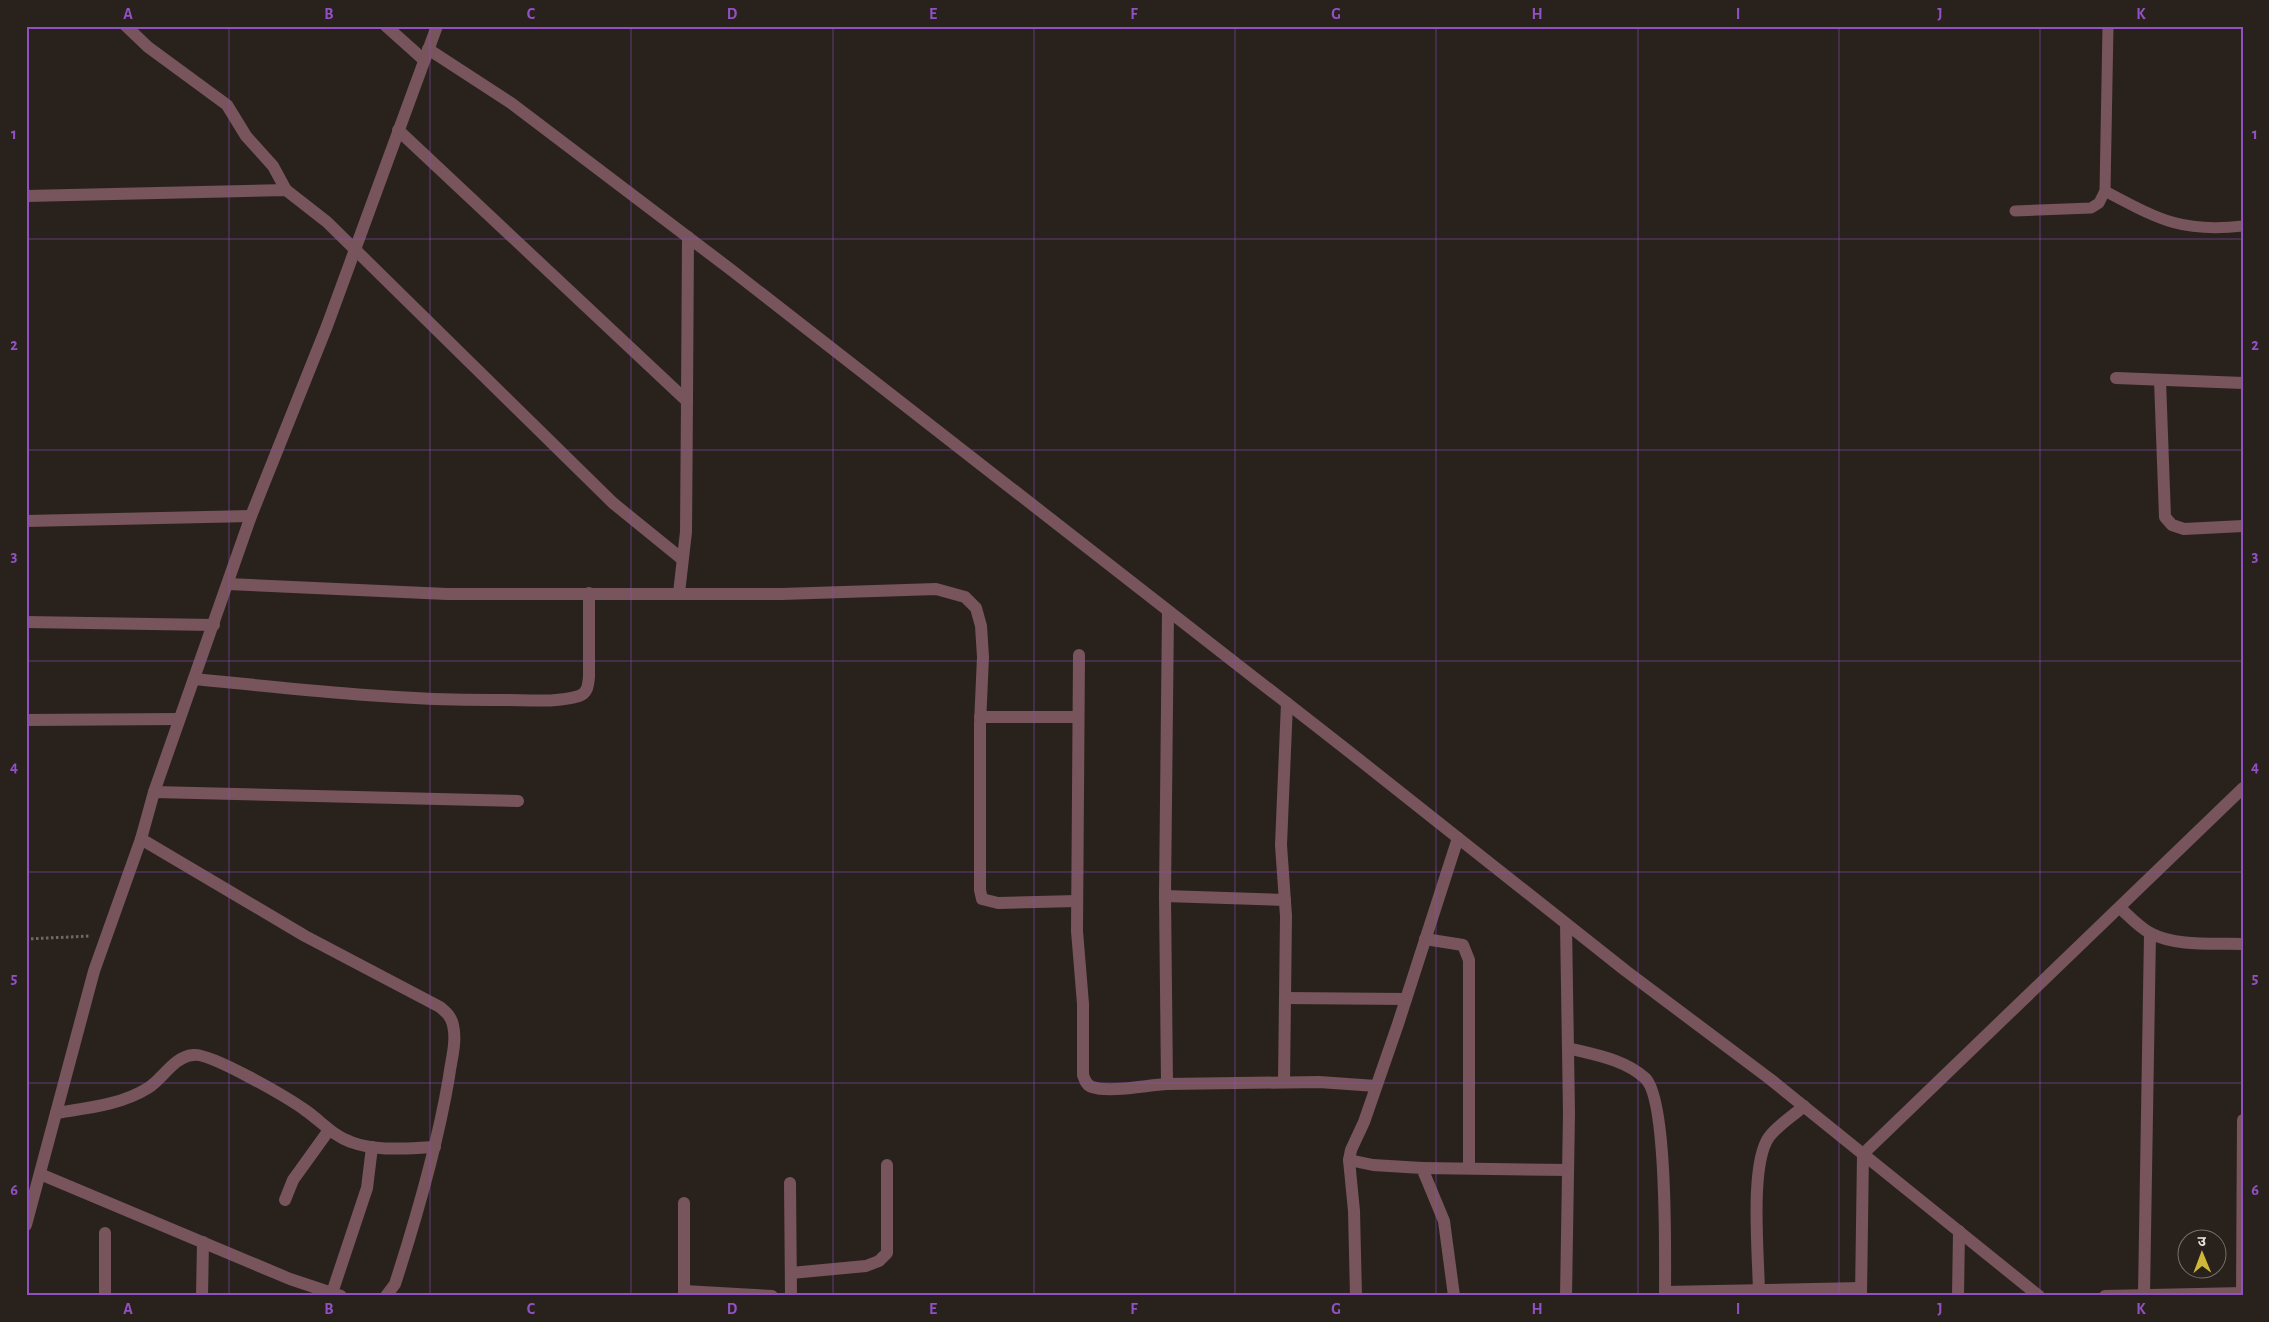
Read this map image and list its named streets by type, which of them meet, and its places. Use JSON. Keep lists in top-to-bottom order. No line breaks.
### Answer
{"north":"top","grid":{"columns":["A","B","C","D","E","F","G","H","I","J","K"],"rows":["1","2","3","4","5","6"]}}
